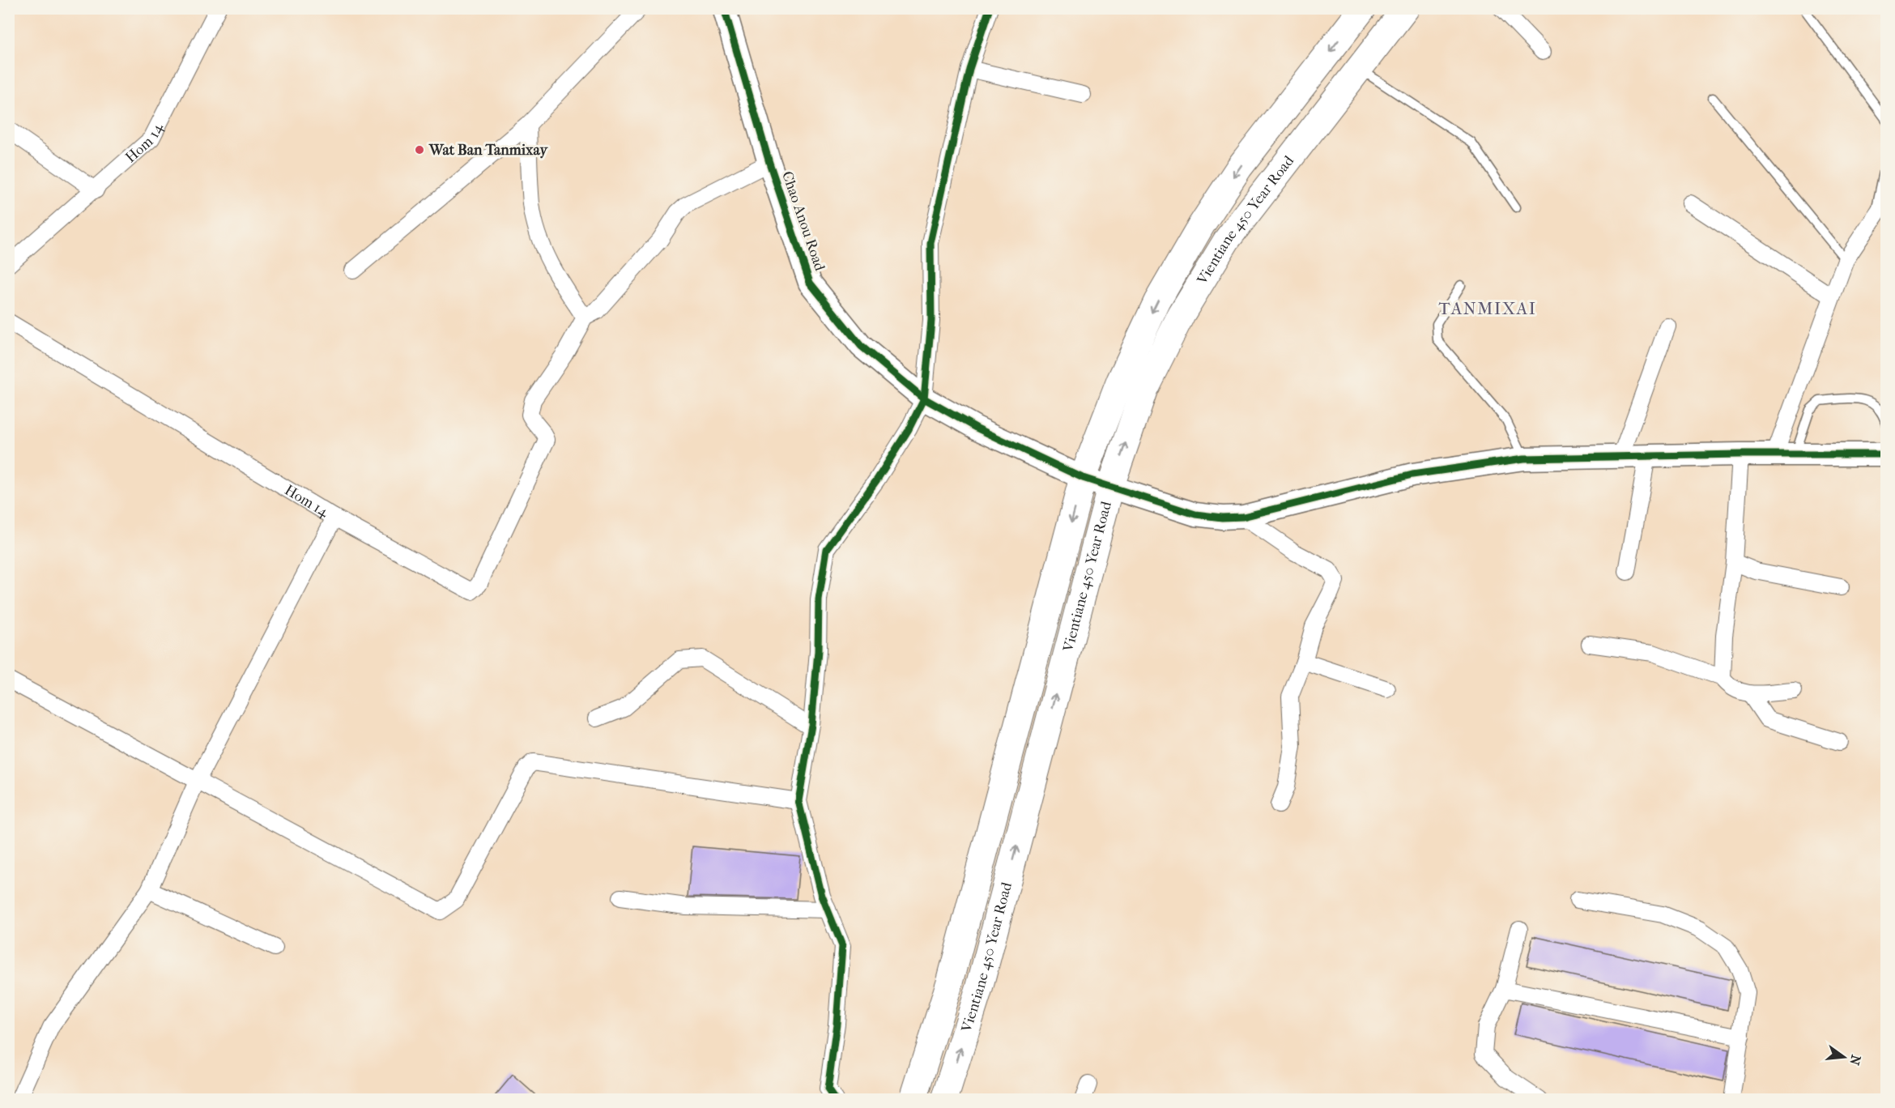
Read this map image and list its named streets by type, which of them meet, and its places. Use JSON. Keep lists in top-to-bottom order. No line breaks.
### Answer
{"streets":{"highway":["Vientiane 450 Year Road"],"street":["Hom 14","Chao Anou Road"]},"crossings":[["Vientiane 450 Year Road","Chao Anou Road"]],"districts":["TANMIXAI"],"places":["Wat Ban Tanmixay"],"north":"right"}
